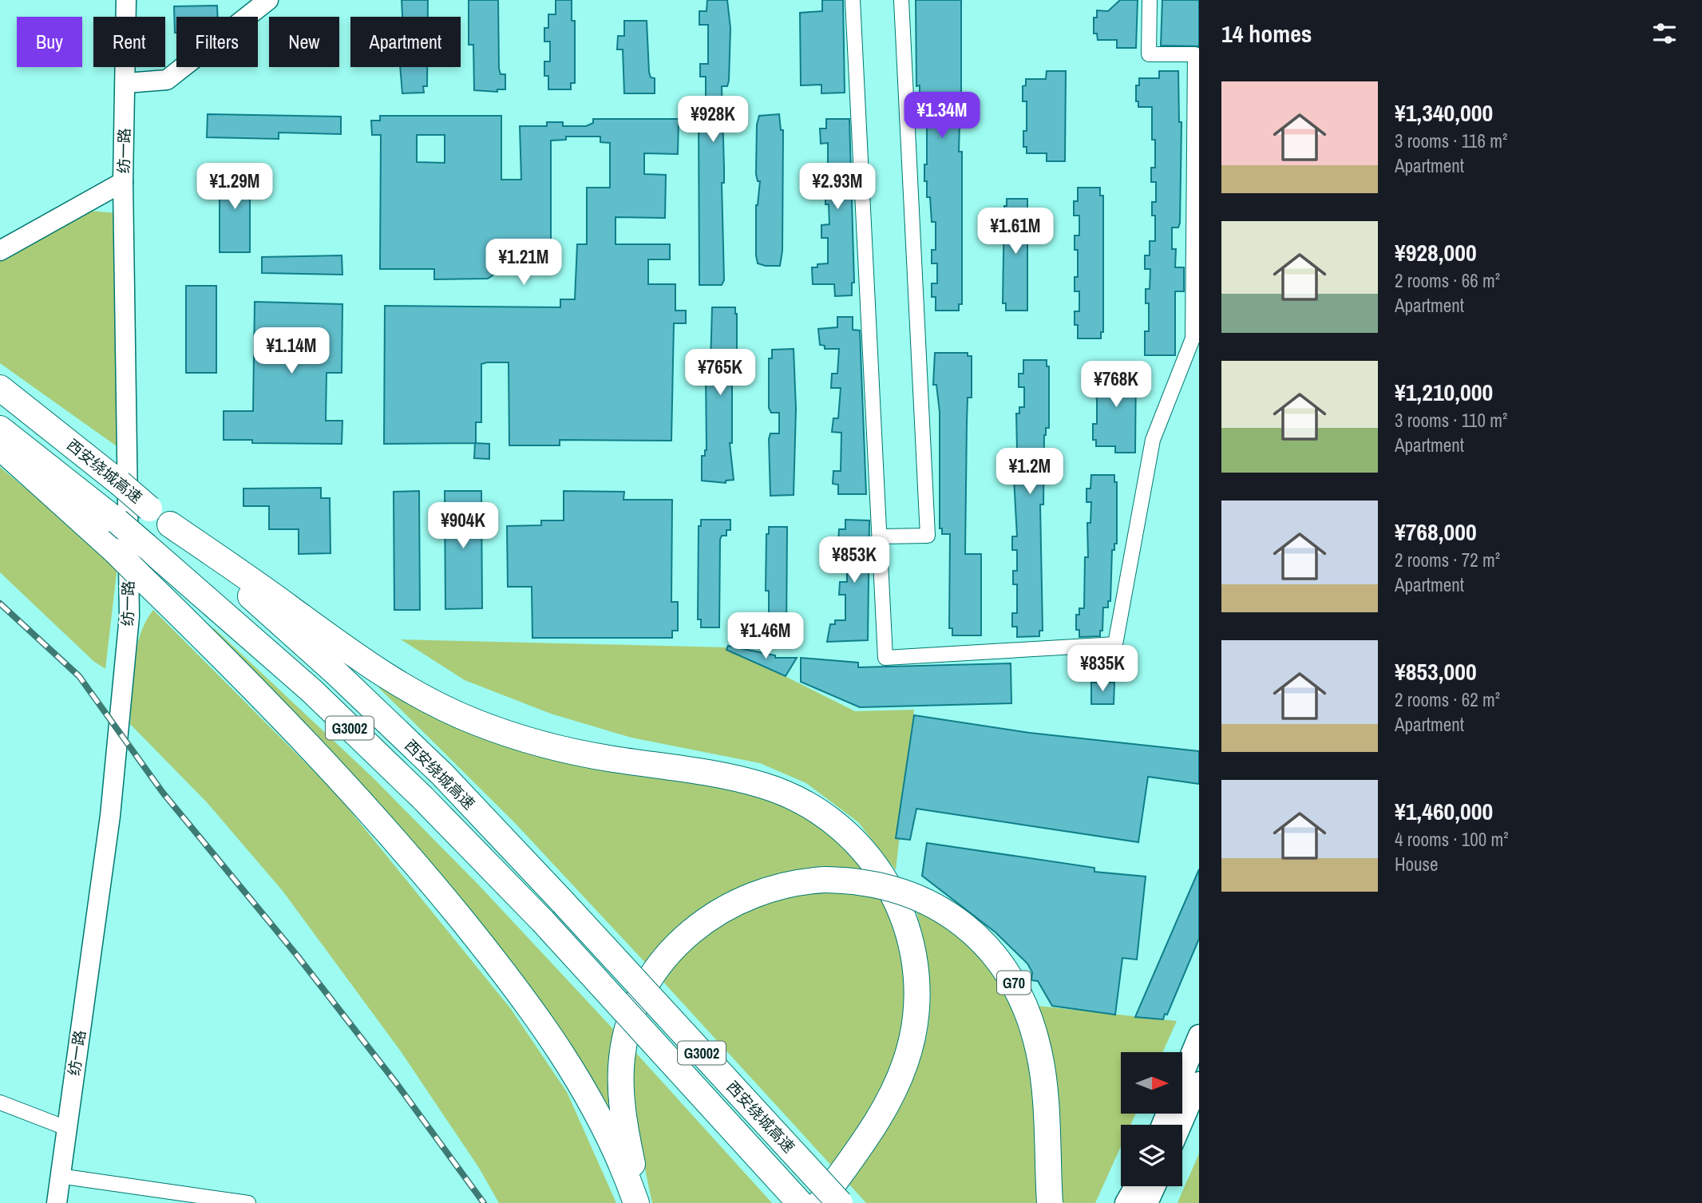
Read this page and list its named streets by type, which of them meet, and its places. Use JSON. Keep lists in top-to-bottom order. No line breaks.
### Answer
{"streets":{"highway":["西安绕城高速","G3002","G70"],"street":["纺一路"]},"north":"right","page":{"heading":"14 homes","chip":["Buy","Rent","Filters","New","Apartment"],"list":[{"name":"¥1,340,000","note":"3 rooms · 116 m² · Apartment"},{"name":"¥928,000","note":"2 rooms · 66 m² · Apartment"},{"name":"¥1,210,000","note":"3 rooms · 110 m² · Apartment"},{"name":"¥768,000","note":"2 rooms · 72 m² · Apartment"},{"name":"¥853,000","note":"2 rooms · 62 m² · Apartment"},{"name":"¥1,460,000","note":"4 rooms · 100 m² · House"}],"price":["¥1.34M","¥928K","¥1.29M","¥2.93M","¥1.61M","¥1.21M","¥1.14M","¥765K","¥768K","¥1.2M","¥904K","¥853K","¥1.46M","¥835K"]}}
